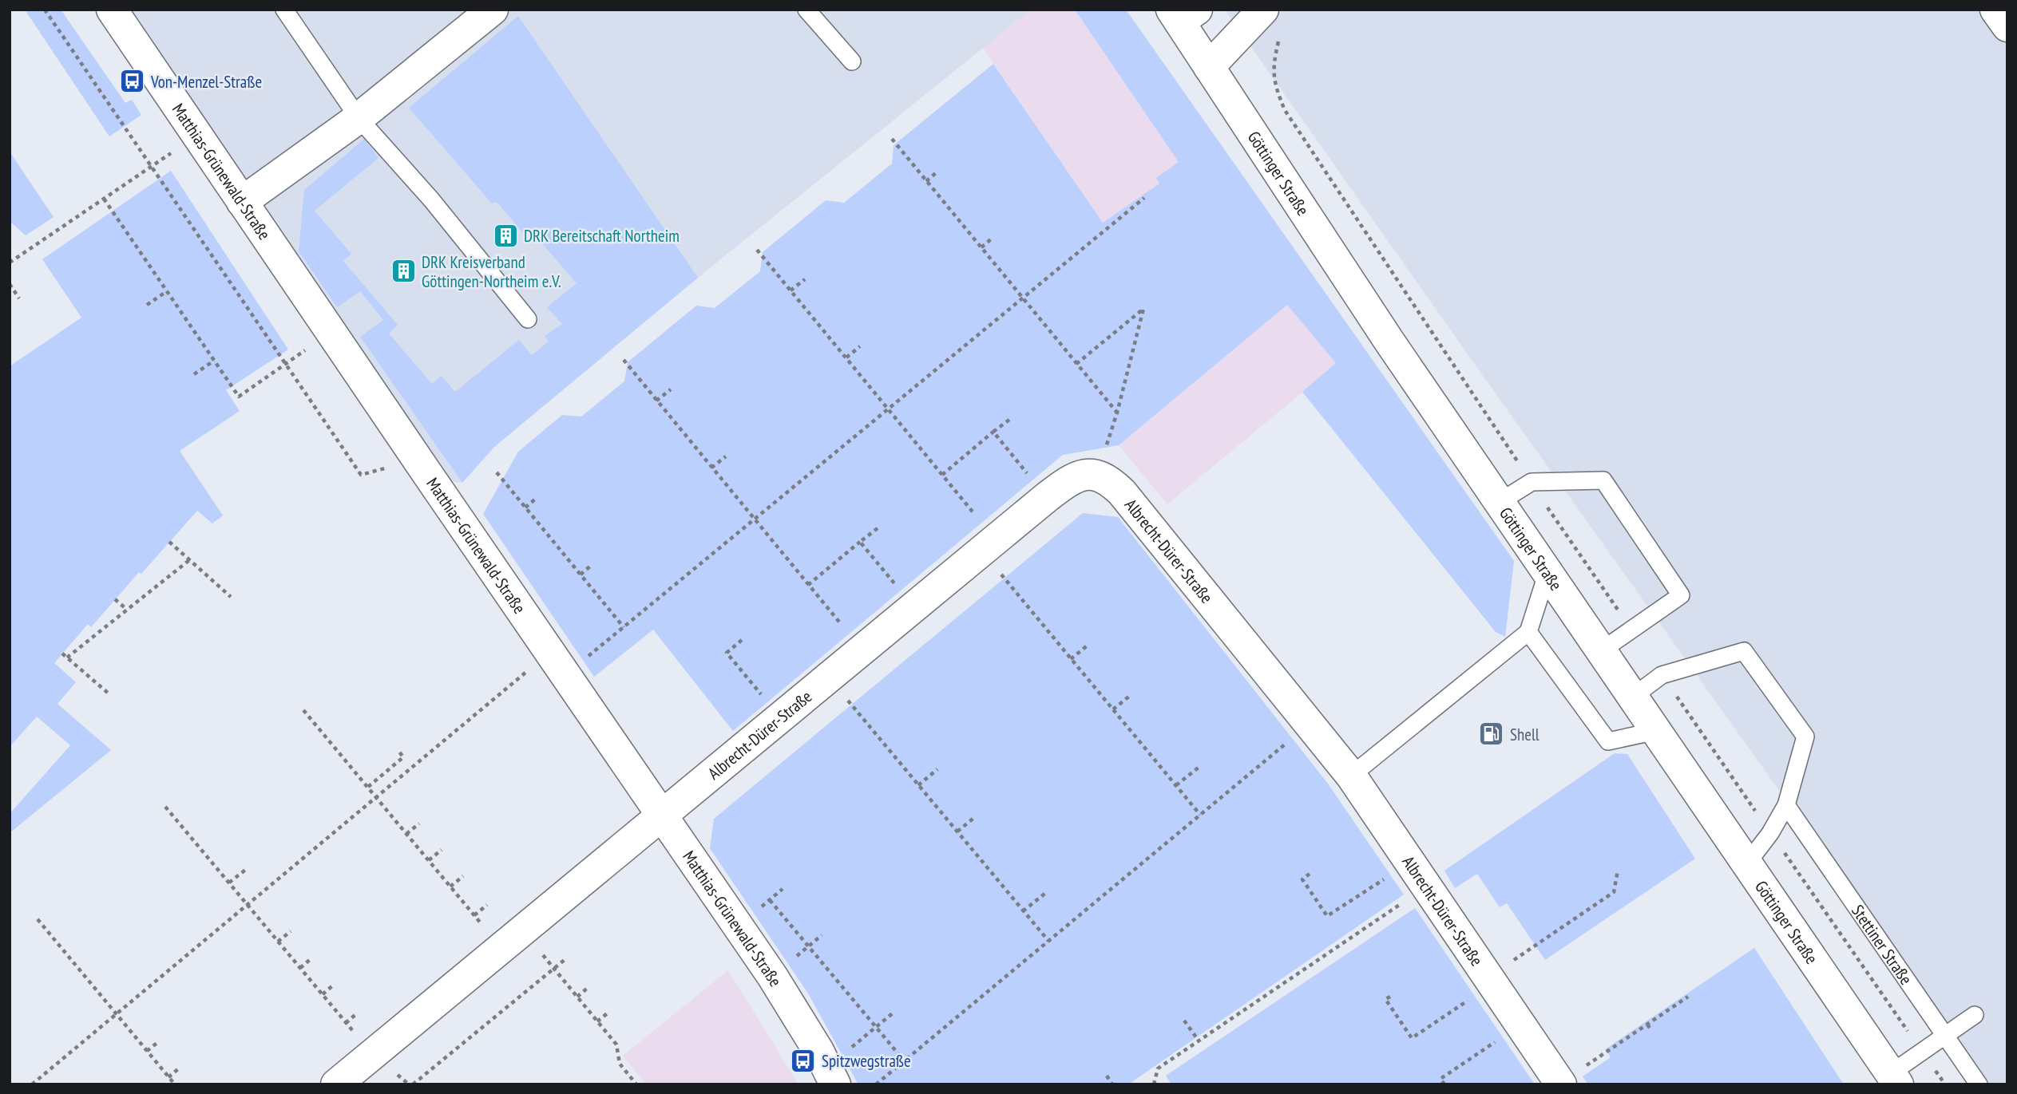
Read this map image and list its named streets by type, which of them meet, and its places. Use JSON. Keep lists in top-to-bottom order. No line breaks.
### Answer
{"streets":{"street":["Matthias-Grünewald-Straße","Göttinger Straße","Albrecht-Dürer-Straße"],"lane":["Stettiner Straße"]},"crossings":[["Matthias-Grünewald-Straße","Albrecht-Dürer-Straße"]],"places":{"bus stop":["Von-Menzel-Straße","Spitzwegstraße"],"building":["DRK Bereitschaft Northeim","DRK Kreisverband Göttingen-Northeim e.V."],"fuel station":["Shell"]}}
